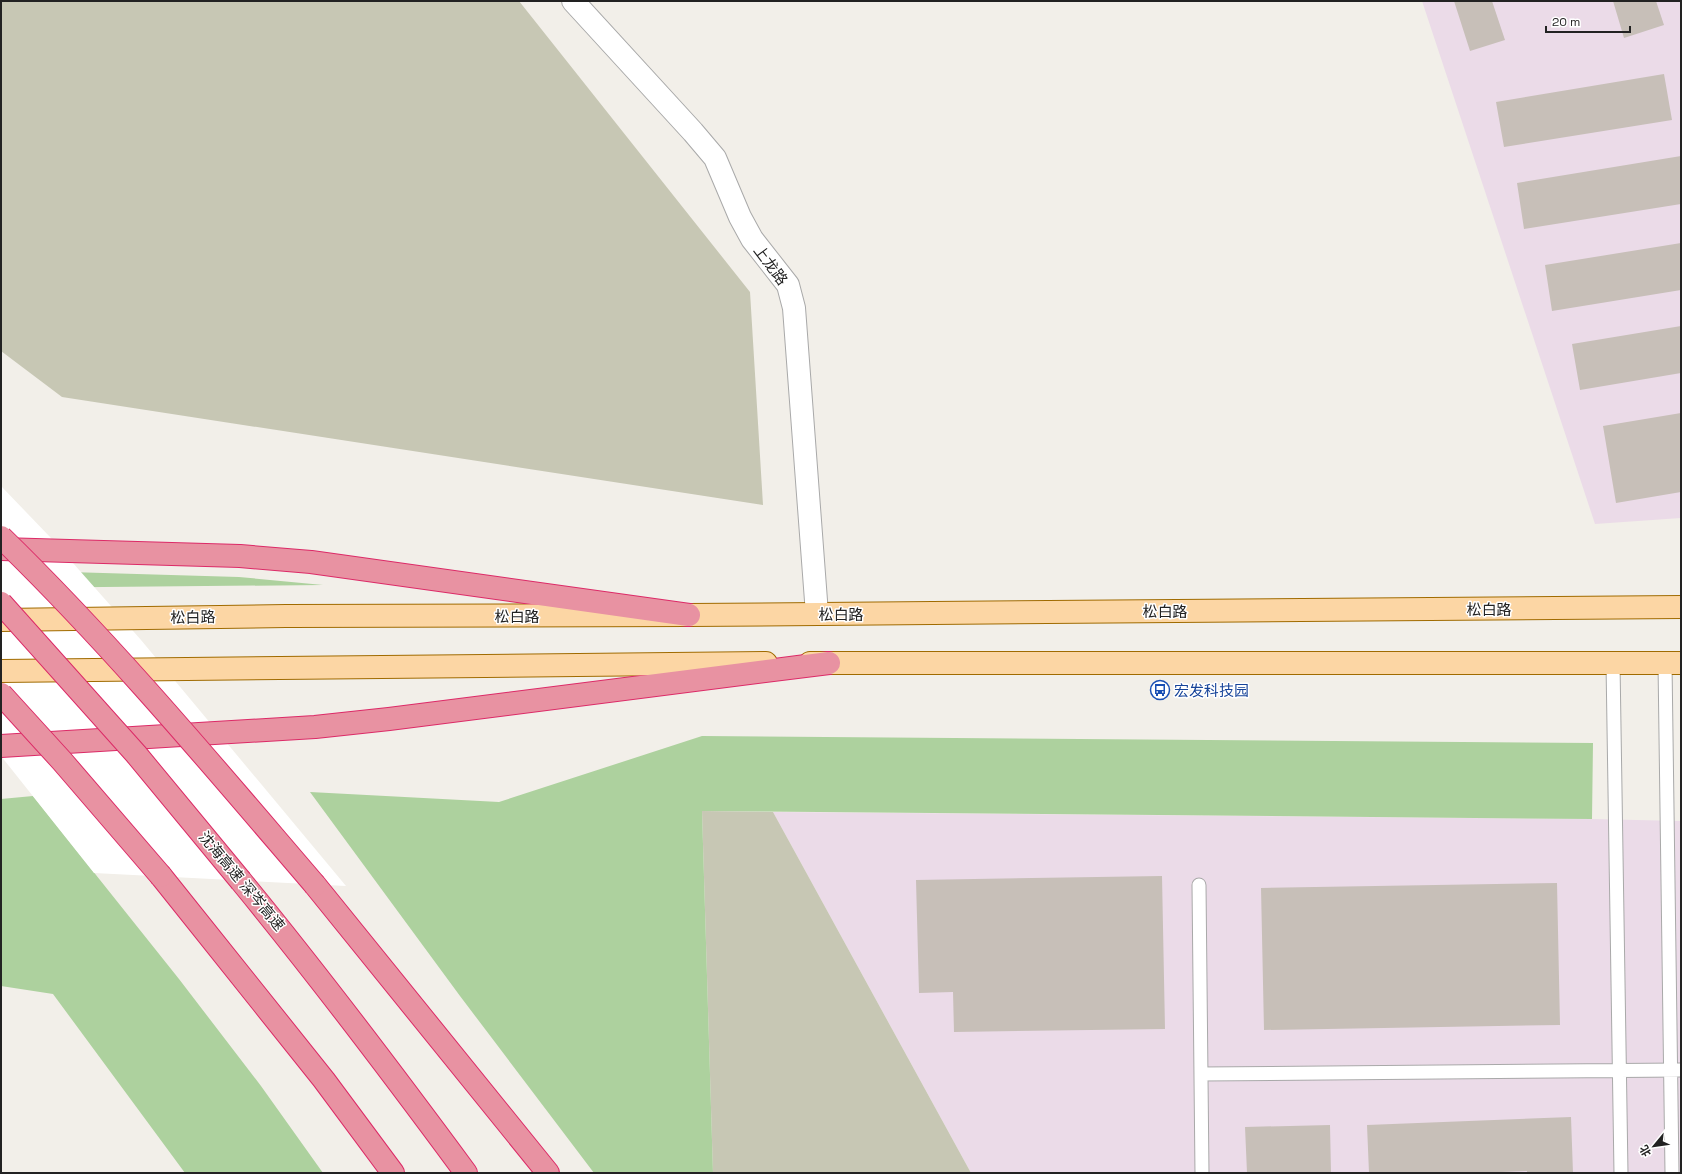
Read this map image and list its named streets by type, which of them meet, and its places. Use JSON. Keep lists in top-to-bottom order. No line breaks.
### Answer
{"streets":{"highway":["沈海高速 深岑高速"],"main road":["松白路"],"street":["上龙路"]},"crossings":[["上龙路","松白路"]],"places":{"bus stop":["宏发科技园"]},"scale_bar":"20 m","north":"bottom left"}
